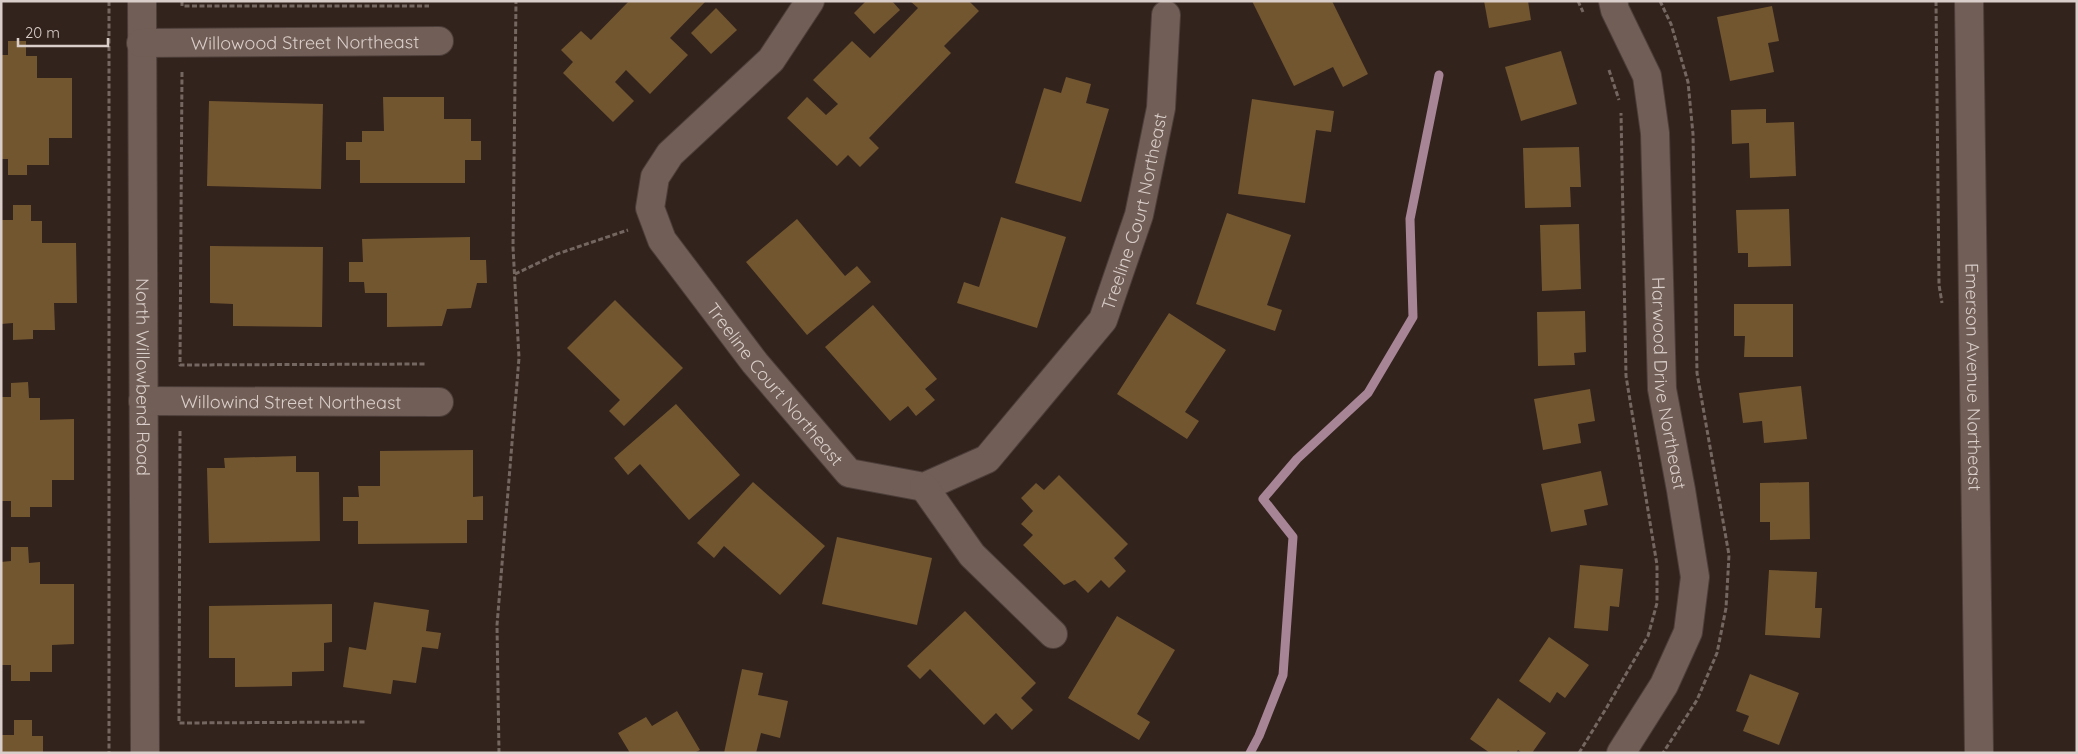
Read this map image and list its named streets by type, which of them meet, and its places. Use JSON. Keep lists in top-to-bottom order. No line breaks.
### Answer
{"streets":{"street":["Willowood Street Northeast","Treeline Court Northeast","North Willowbend Road","Emerson Avenue Northeast","Harwood Drive Northeast","Willowind Street Northeast"]},"crossings":[["Willowood Street Northeast","North Willowbend Road"],["North Willowbend Road","Willowind Street Northeast"]],"scale_bar":"20 m"}
